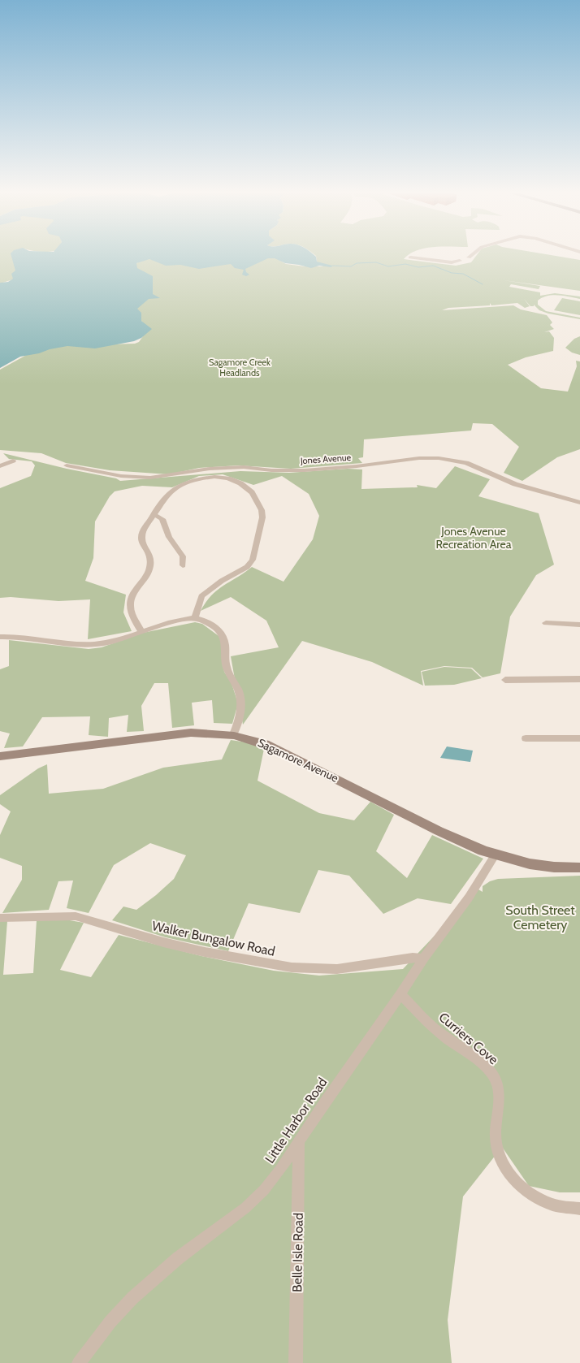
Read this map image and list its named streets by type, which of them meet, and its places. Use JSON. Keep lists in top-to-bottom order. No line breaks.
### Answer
{"streets":{"main road":["Sagamore Avenue"],"street":["Jones Avenue","Walker Bungalow Road","Curriers Cove","Little Harbor Road","Belle Isle Road"]},"crossings":[["Sagamore Avenue","Little Harbor Road"],["Walker Bungalow Road","Little Harbor Road"],["Curriers Cove","Little Harbor Road"],["Little Harbor Road","Belle Isle Road"]],"parks":["Sagamore Creek Headlands","Jones Avenue Recreation Area","South Street Cemetery"]}
